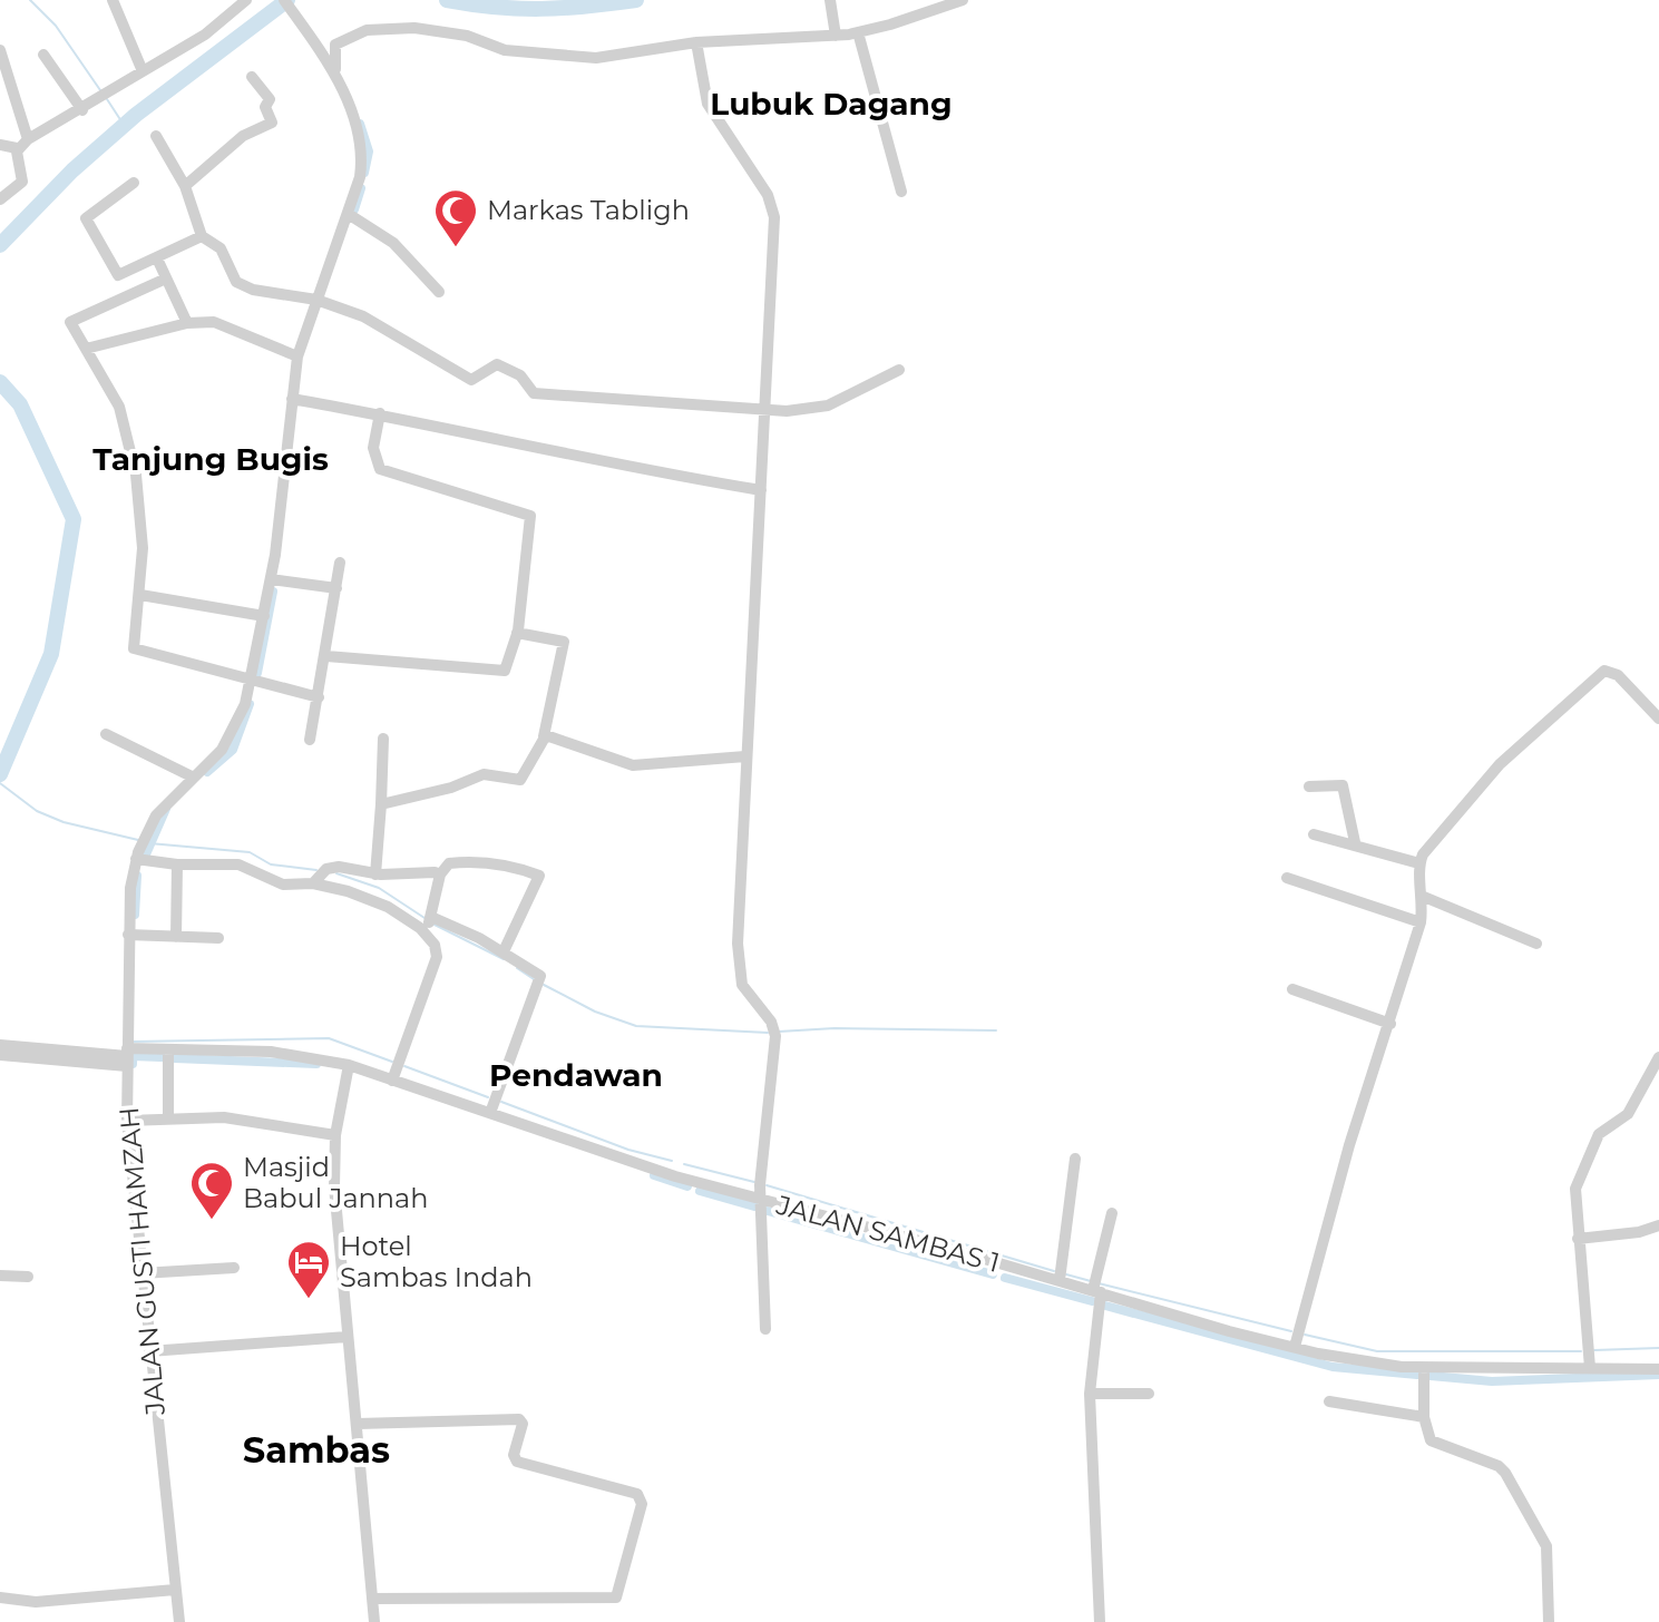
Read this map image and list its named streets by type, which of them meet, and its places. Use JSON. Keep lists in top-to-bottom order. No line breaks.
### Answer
{"streets":{"street":["JALAN SAMBAS 1","JALAN GUSTI HAMZAH"]},"crossings":[["JALAN SAMBAS 1","JALAN GUSTI HAMZAH"]],"districts":["Lubuk Dagang","Tanjung Bugis","Pendawan","Sambas"],"places":{"mosque":["Markas Tabligh","Masjid Babul Jannah"],"hotel":["Hotel Sambas Indah"]}}
